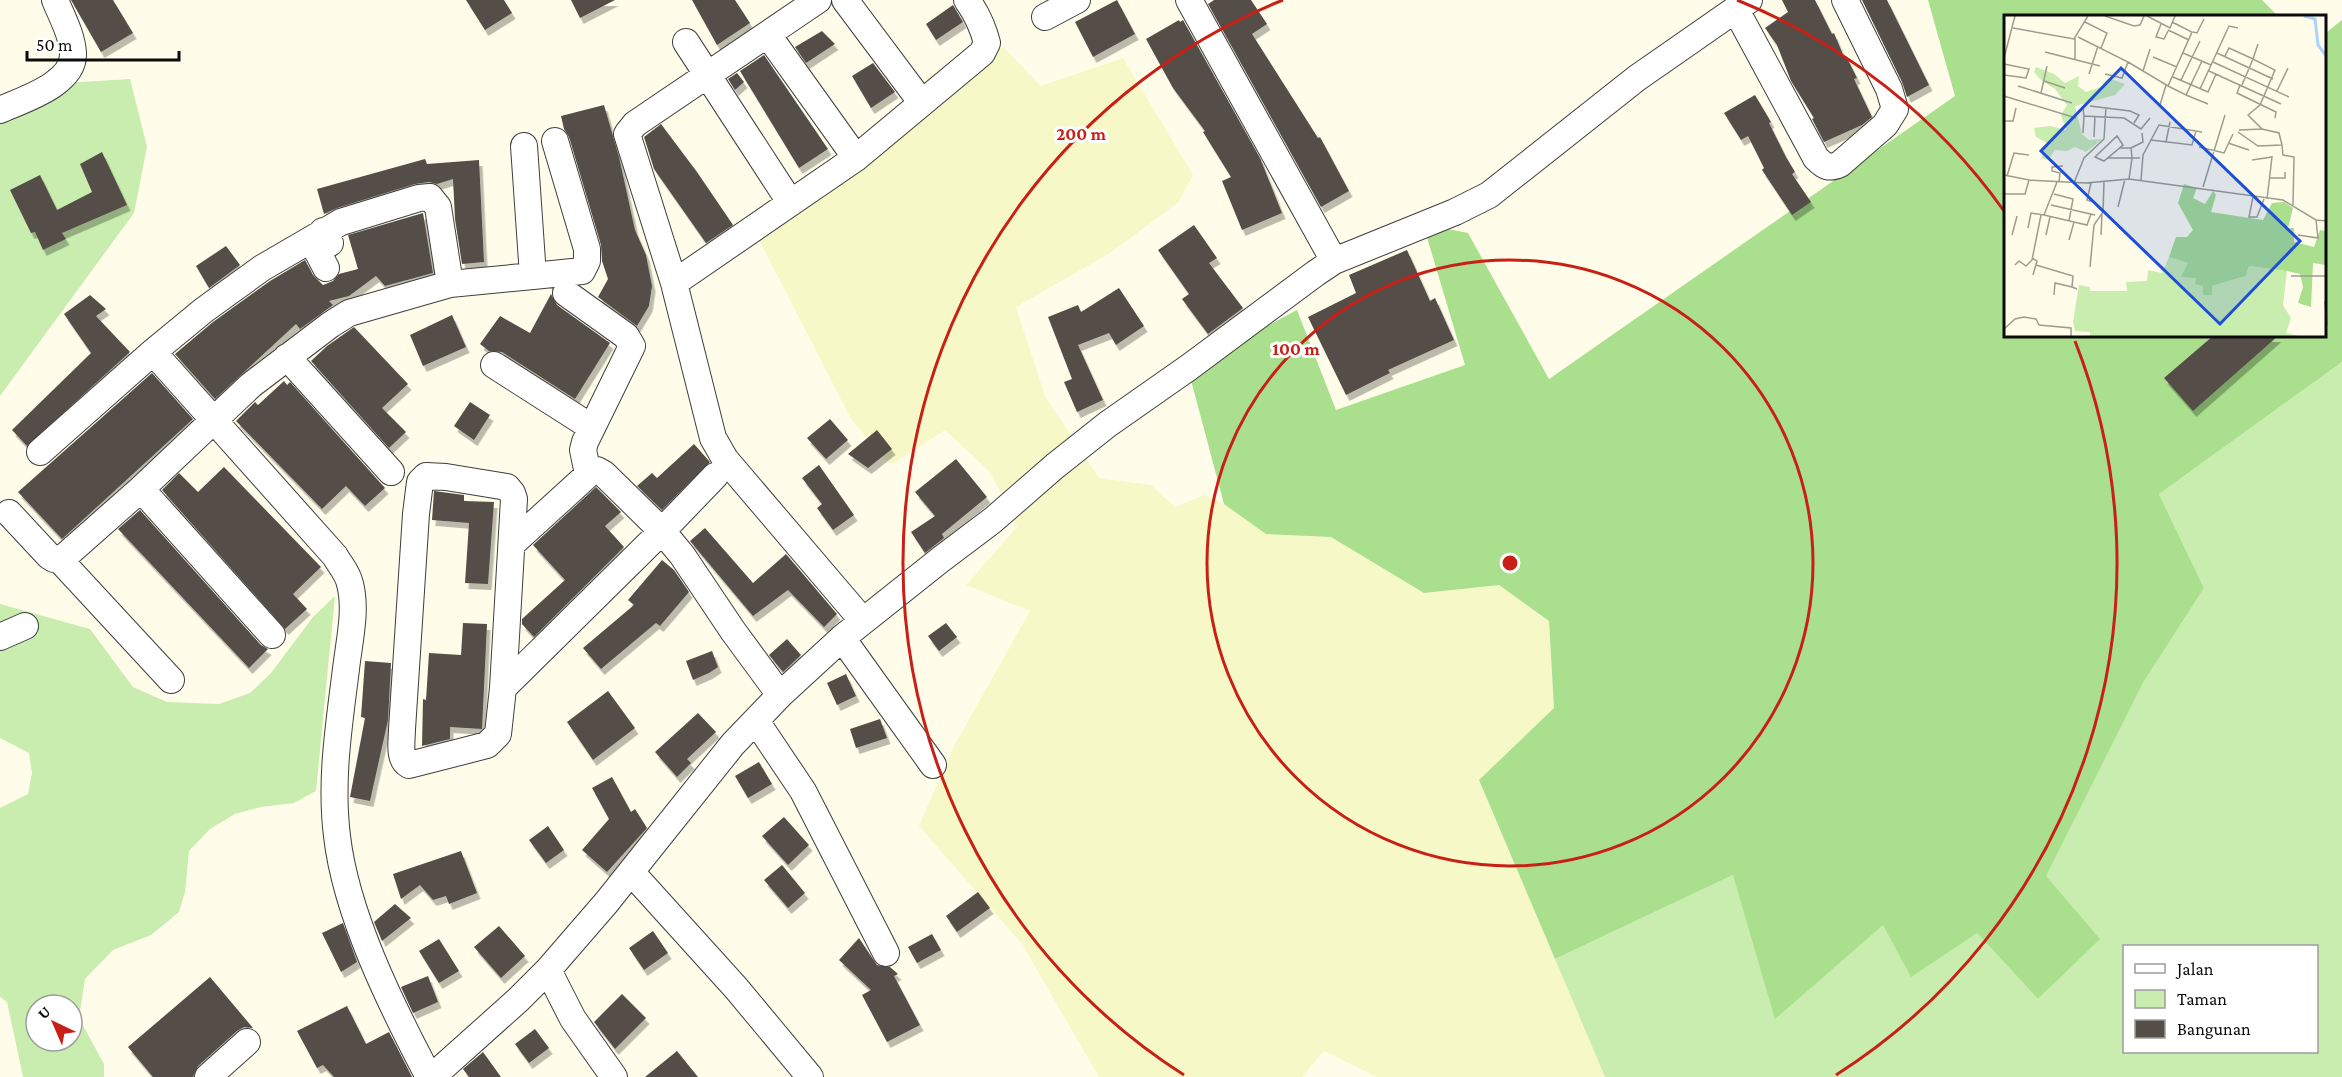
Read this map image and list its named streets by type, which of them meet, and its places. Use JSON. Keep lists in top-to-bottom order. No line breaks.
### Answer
{"legend":["Jalan","Taman","Bangunan"],"scale_bar":"50 m","north":"top left","rings":["200 m","100 m"]}
